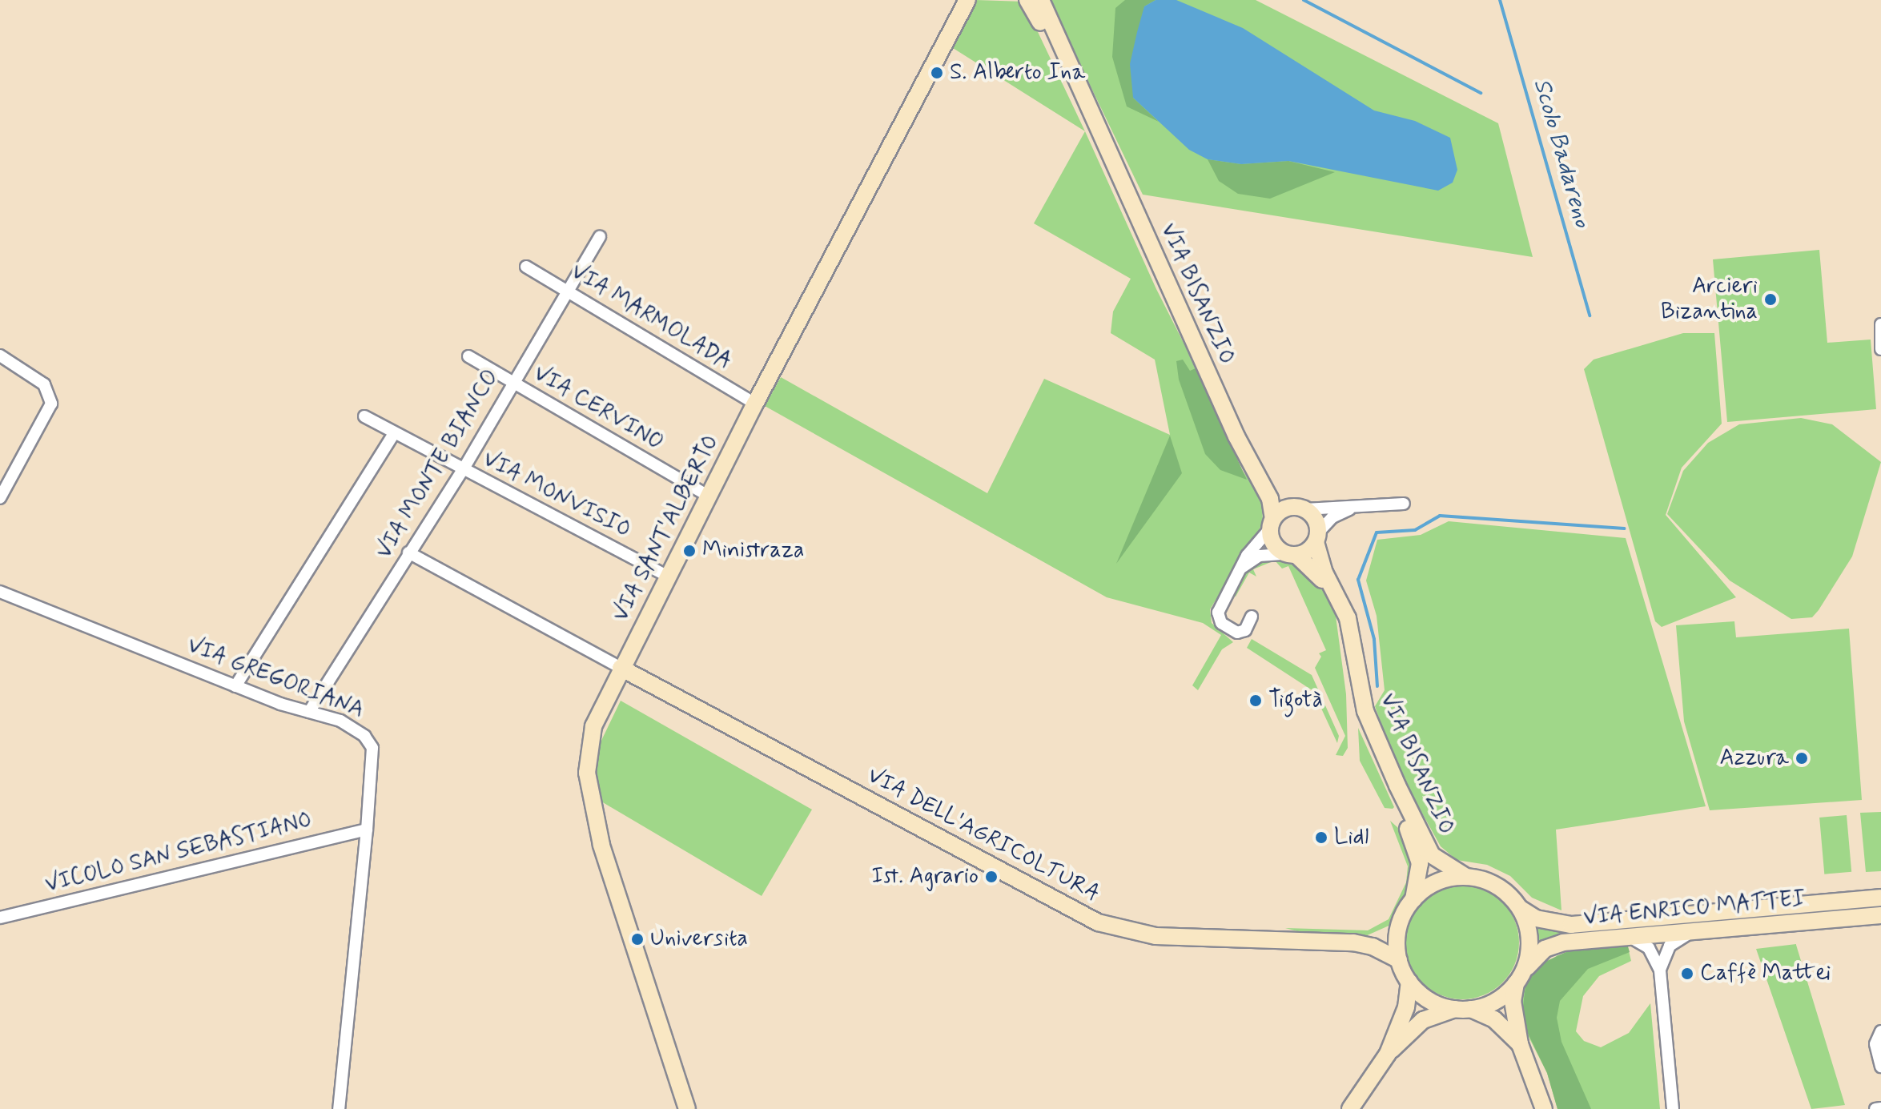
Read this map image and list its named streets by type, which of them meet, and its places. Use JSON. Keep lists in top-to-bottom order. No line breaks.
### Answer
{"streets":{"main road":["VIA BISANZIO","VIA SANT'ALBERTO","VIA DELL'AGRICOLTURA","VIA ENRICO MATTEI"],"street":["VIA MARMOLADA","VIA CERVINO","VIA MONTE BIANCO","VIA MONVISIO","VIA GREGORIANA","VICOLO SAN SEBASTIANO"]},"crossings":[["VIA BISANZIO","VIA DELL'AGRICOLTURA"],["VIA BISANZIO","VIA ENRICO MATTEI"],["VIA MARMOLADA","VIA MONTE BIANCO"],["VIA MARMOLADA","VIA SANT'ALBERTO"],["VIA CERVINO","VIA MONTE BIANCO"],["VIA CERVINO","VIA SANT'ALBERTO"],["VIA MONTE BIANCO","VIA MONVISIO"],["VIA MONTE BIANCO","VIA GREGORIANA"],["VIA MONVISIO","VIA SANT'ALBERTO"],["VIA SANT'ALBERTO","VIA DELL'AGRICOLTURA"],["VIA GREGORIANA","VICOLO SAN SEBASTIANO"],["VIA DELL'AGRICOLTURA","VIA ENRICO MATTEI"]],"water":["Scolo Badareno"],"places":["S. Alberto Ina","Arcieri Bizantina","Ministraza","Tigotà","Azzura","Lidl","Ist. Agrario","Universita","Caffè Mattei"]}
